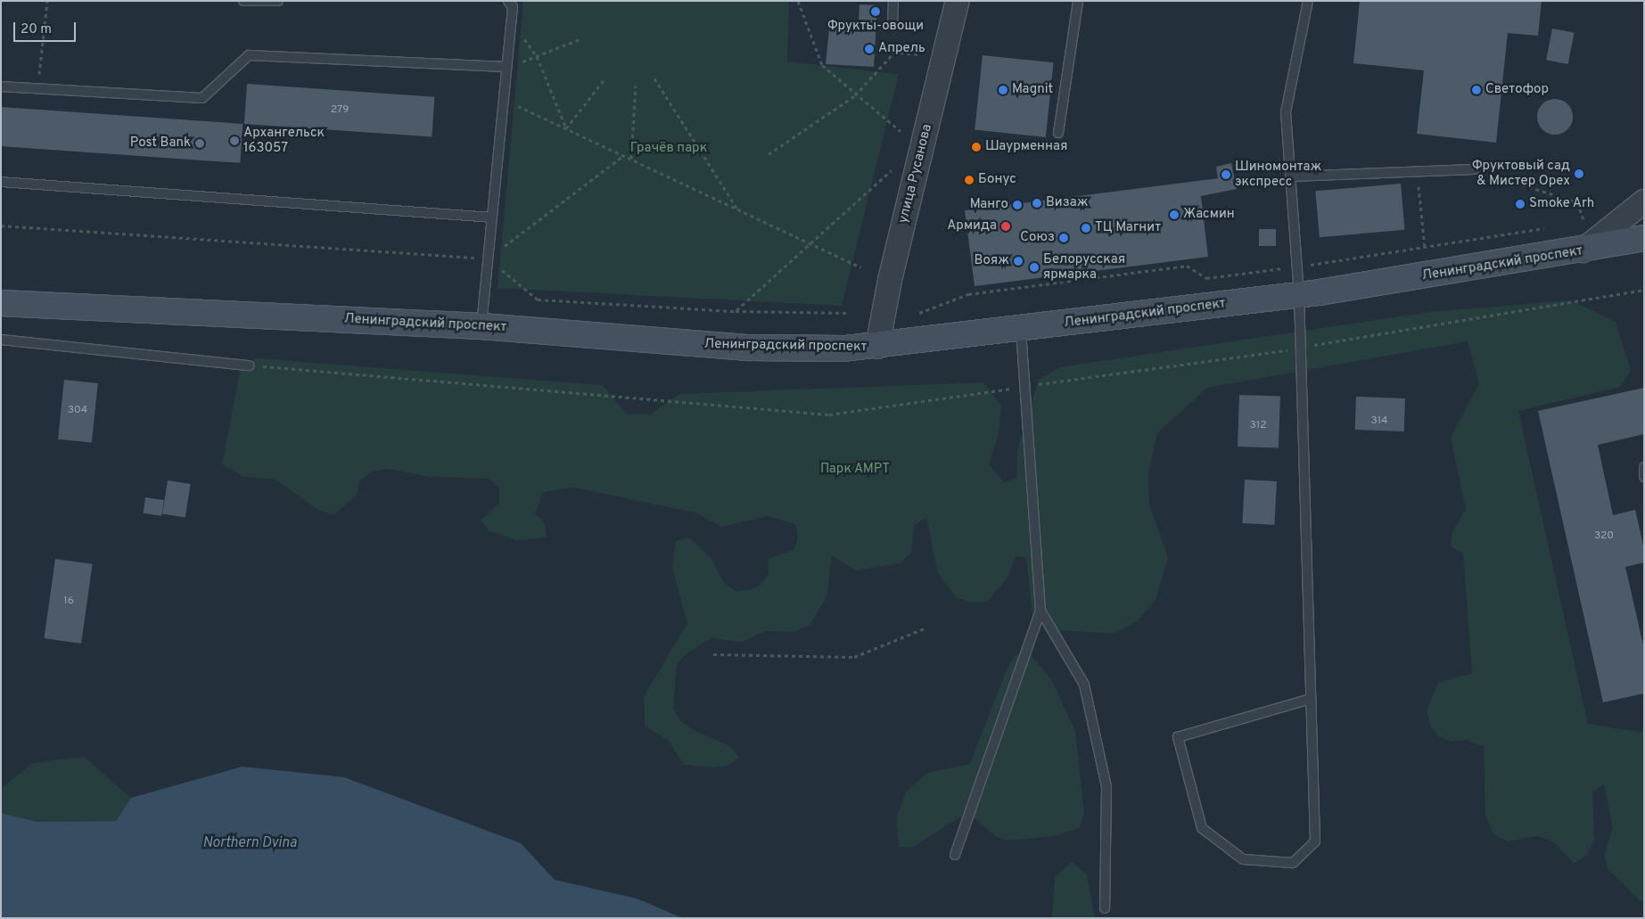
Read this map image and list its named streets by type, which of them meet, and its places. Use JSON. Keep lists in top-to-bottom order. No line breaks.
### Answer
{"streets":{"main road":["Ленинградский проспект"],"street":["улица Русанова"]},"crossings":[["улица Русанова","Ленинградский проспект"]],"water":["Northern Dvina"],"parks":["Грачёв парк","Парк АМРТ"],"places":["Фрукты-овощи","Апрель","Magnit","Светофор","Архангельск 163057","Post Bank","Шаурменная","Фруктовый сад & Мистер Орех","Шиномонтаж экспресс","Бонус","Визаж","Smoke Arh","Манго","Жасмин","Армида","ТЦ Магнит","Союз","Вояж","Белорусская ярмарка"],"house_numbers":["279","304","314","312","320","16"],"scale_bar":"20 m"}
